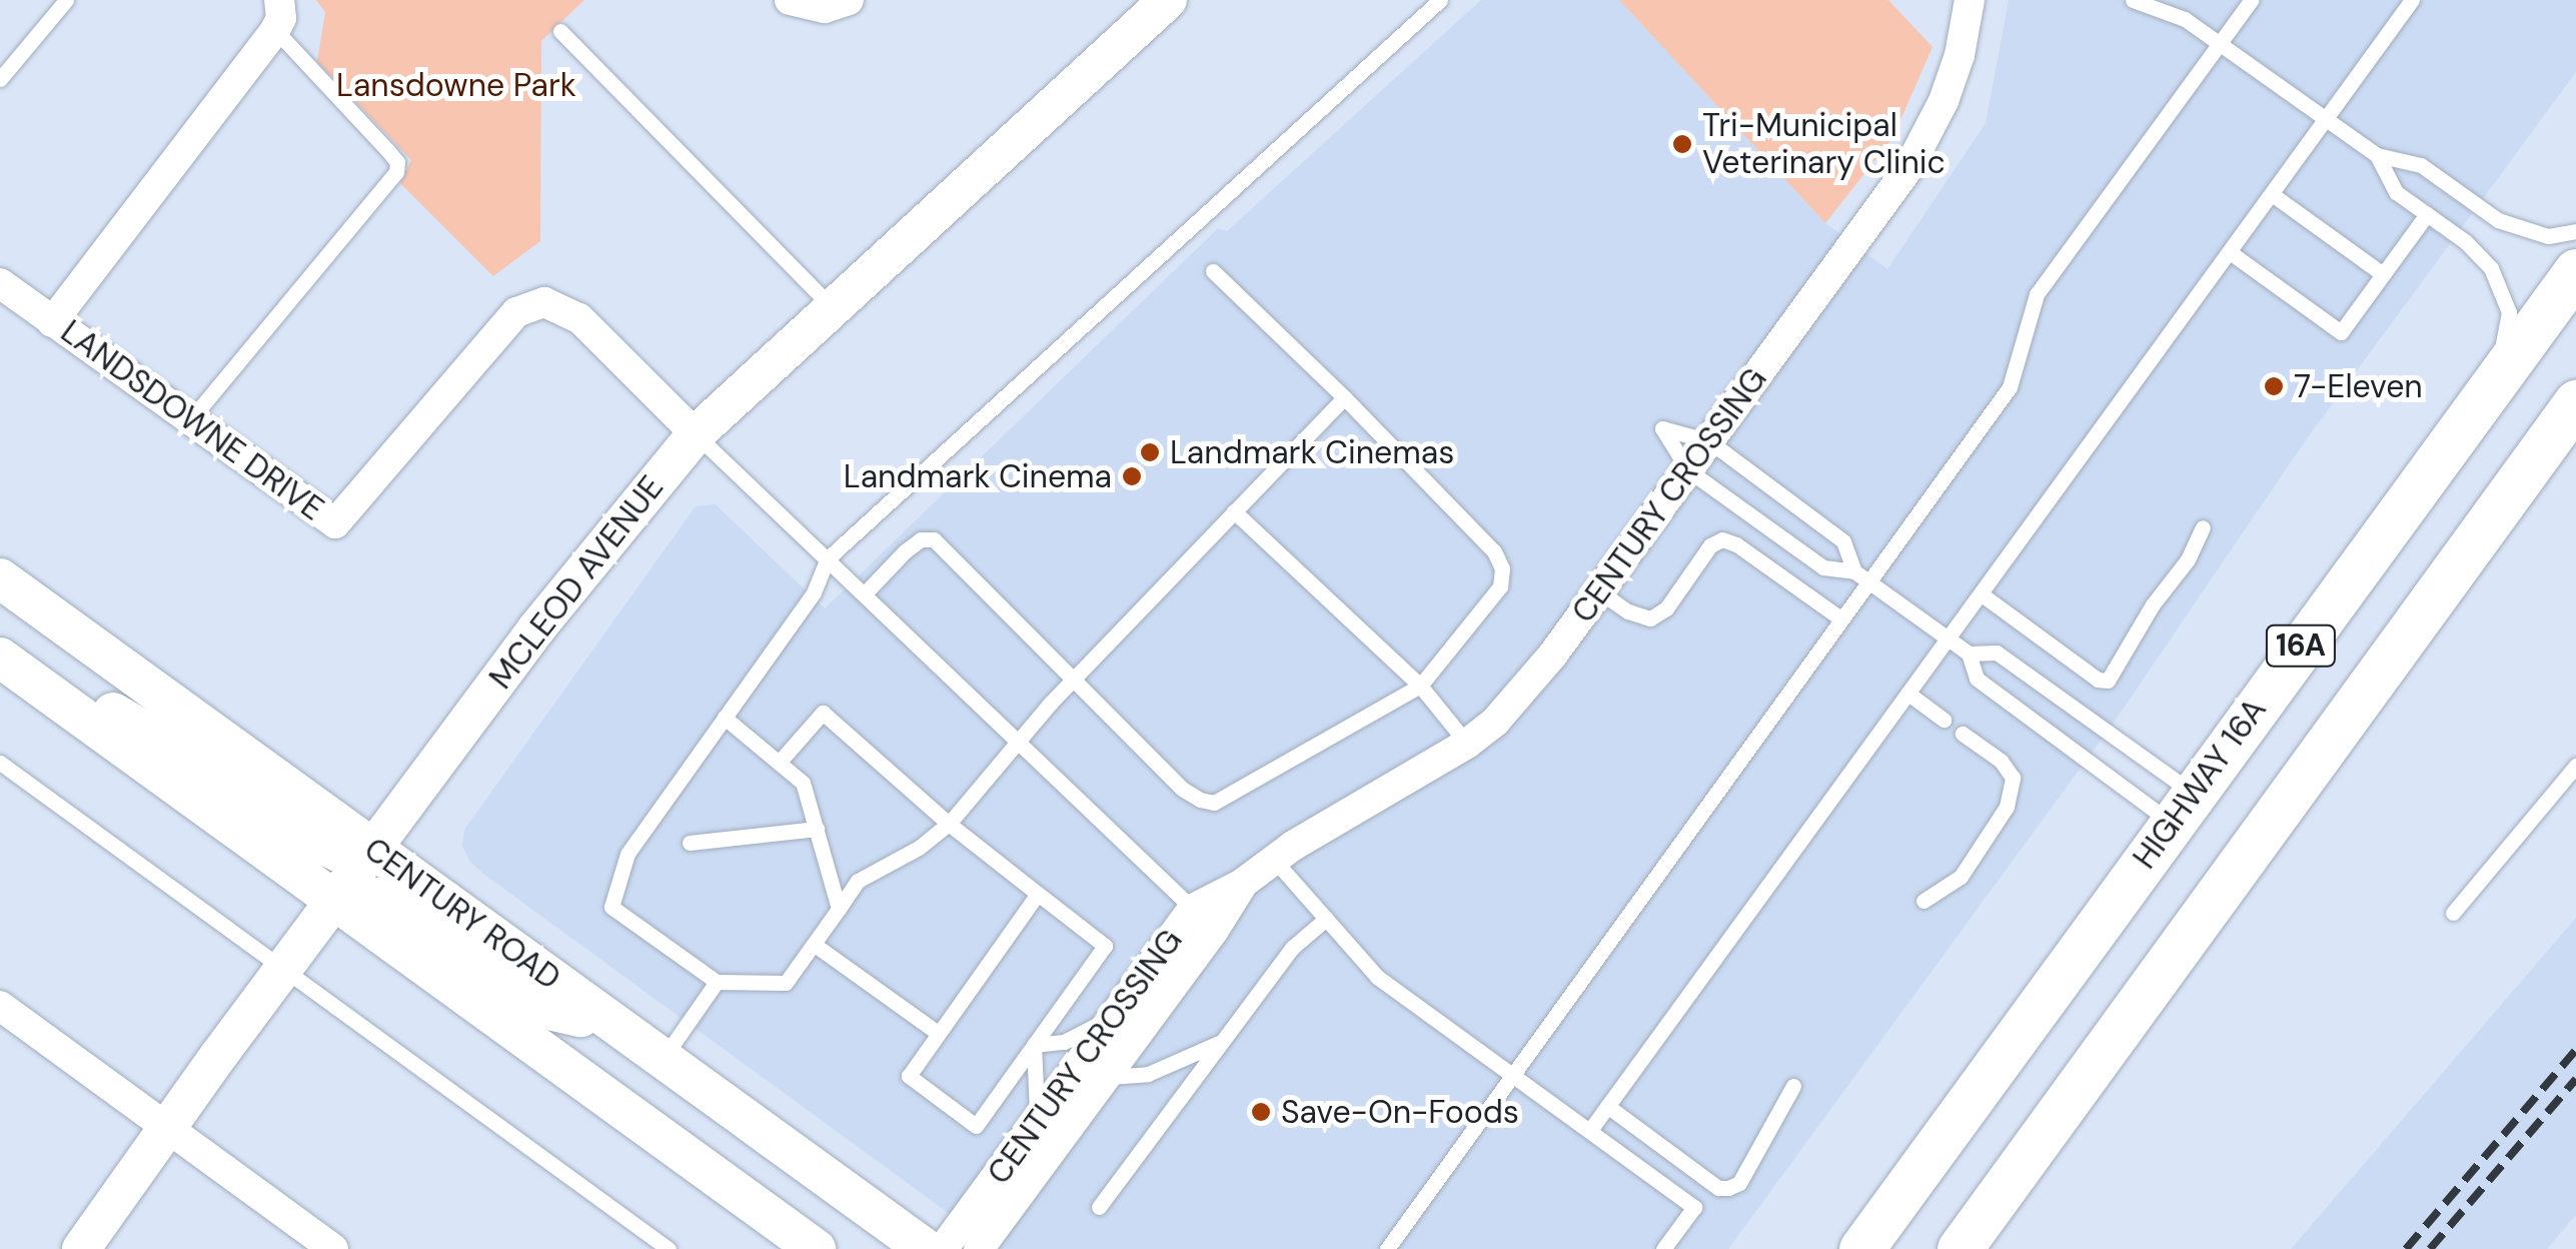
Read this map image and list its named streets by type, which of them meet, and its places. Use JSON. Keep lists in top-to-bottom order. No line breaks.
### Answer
{"streets":{"main road":["16A","HIGHWAY 16A","CENTURY ROAD"],"street":["LANDSDOWNE DRIVE","CENTURY CROSSING","MCLEOD AVENUE"]},"crossings":[["LANDSDOWNE DRIVE","MCLEOD AVENUE"],["MCLEOD AVENUE","CENTURY ROAD"]],"parks":["Lansdowne Park"],"places":["Tri-Municipal Veterinary Clinic","7-Eleven","Landmark Cinemas","Landmark Cinema","Save-On-Foods"]}
